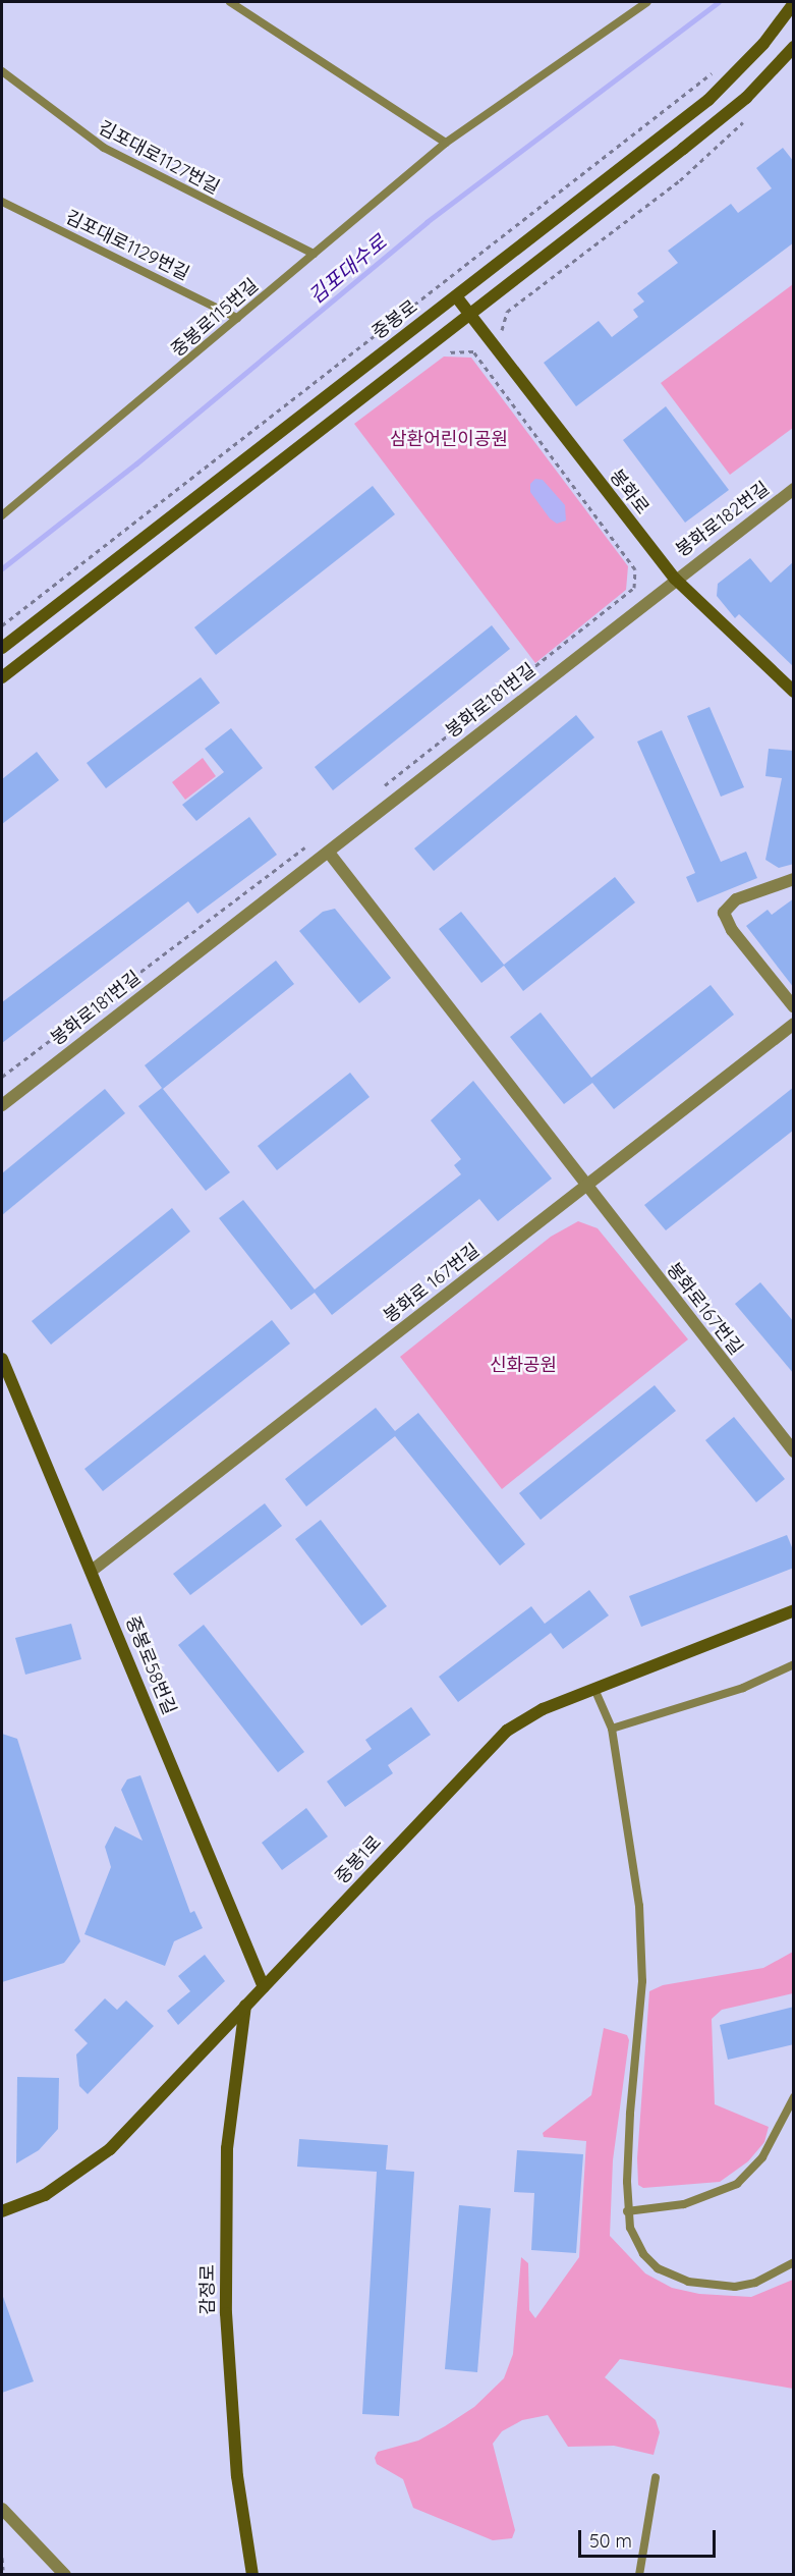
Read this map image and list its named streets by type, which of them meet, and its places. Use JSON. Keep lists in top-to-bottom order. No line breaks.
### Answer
{"streets":{"street":["중봉로","봉화로","봉화로182번길","봉화로181번길","봉화로 167번길","봉화로167번길","중봉로58번길","중봉1로","감정로"],"lane":["김포대로1127번길","김포대로1129번길","중봉로115번길"]},"crossings":[["김포대로1127번길","중봉로115번길"],["김포대로1129번길","중봉로115번길"],["중봉로","봉화로"],["봉화로","봉화로182번길"],["봉화로","봉화로181번길"],["봉화로182번길","봉화로181번길"],["봉화로 167번길","봉화로167번길"],["봉화로 167번길","중봉로58번길"],["중봉로58번길","중봉1로"],["중봉1로","감정로"]],"water":["김포대수로"],"parks":["삼환어린이공원","신화공원"],"scale_bar":"50 m"}
